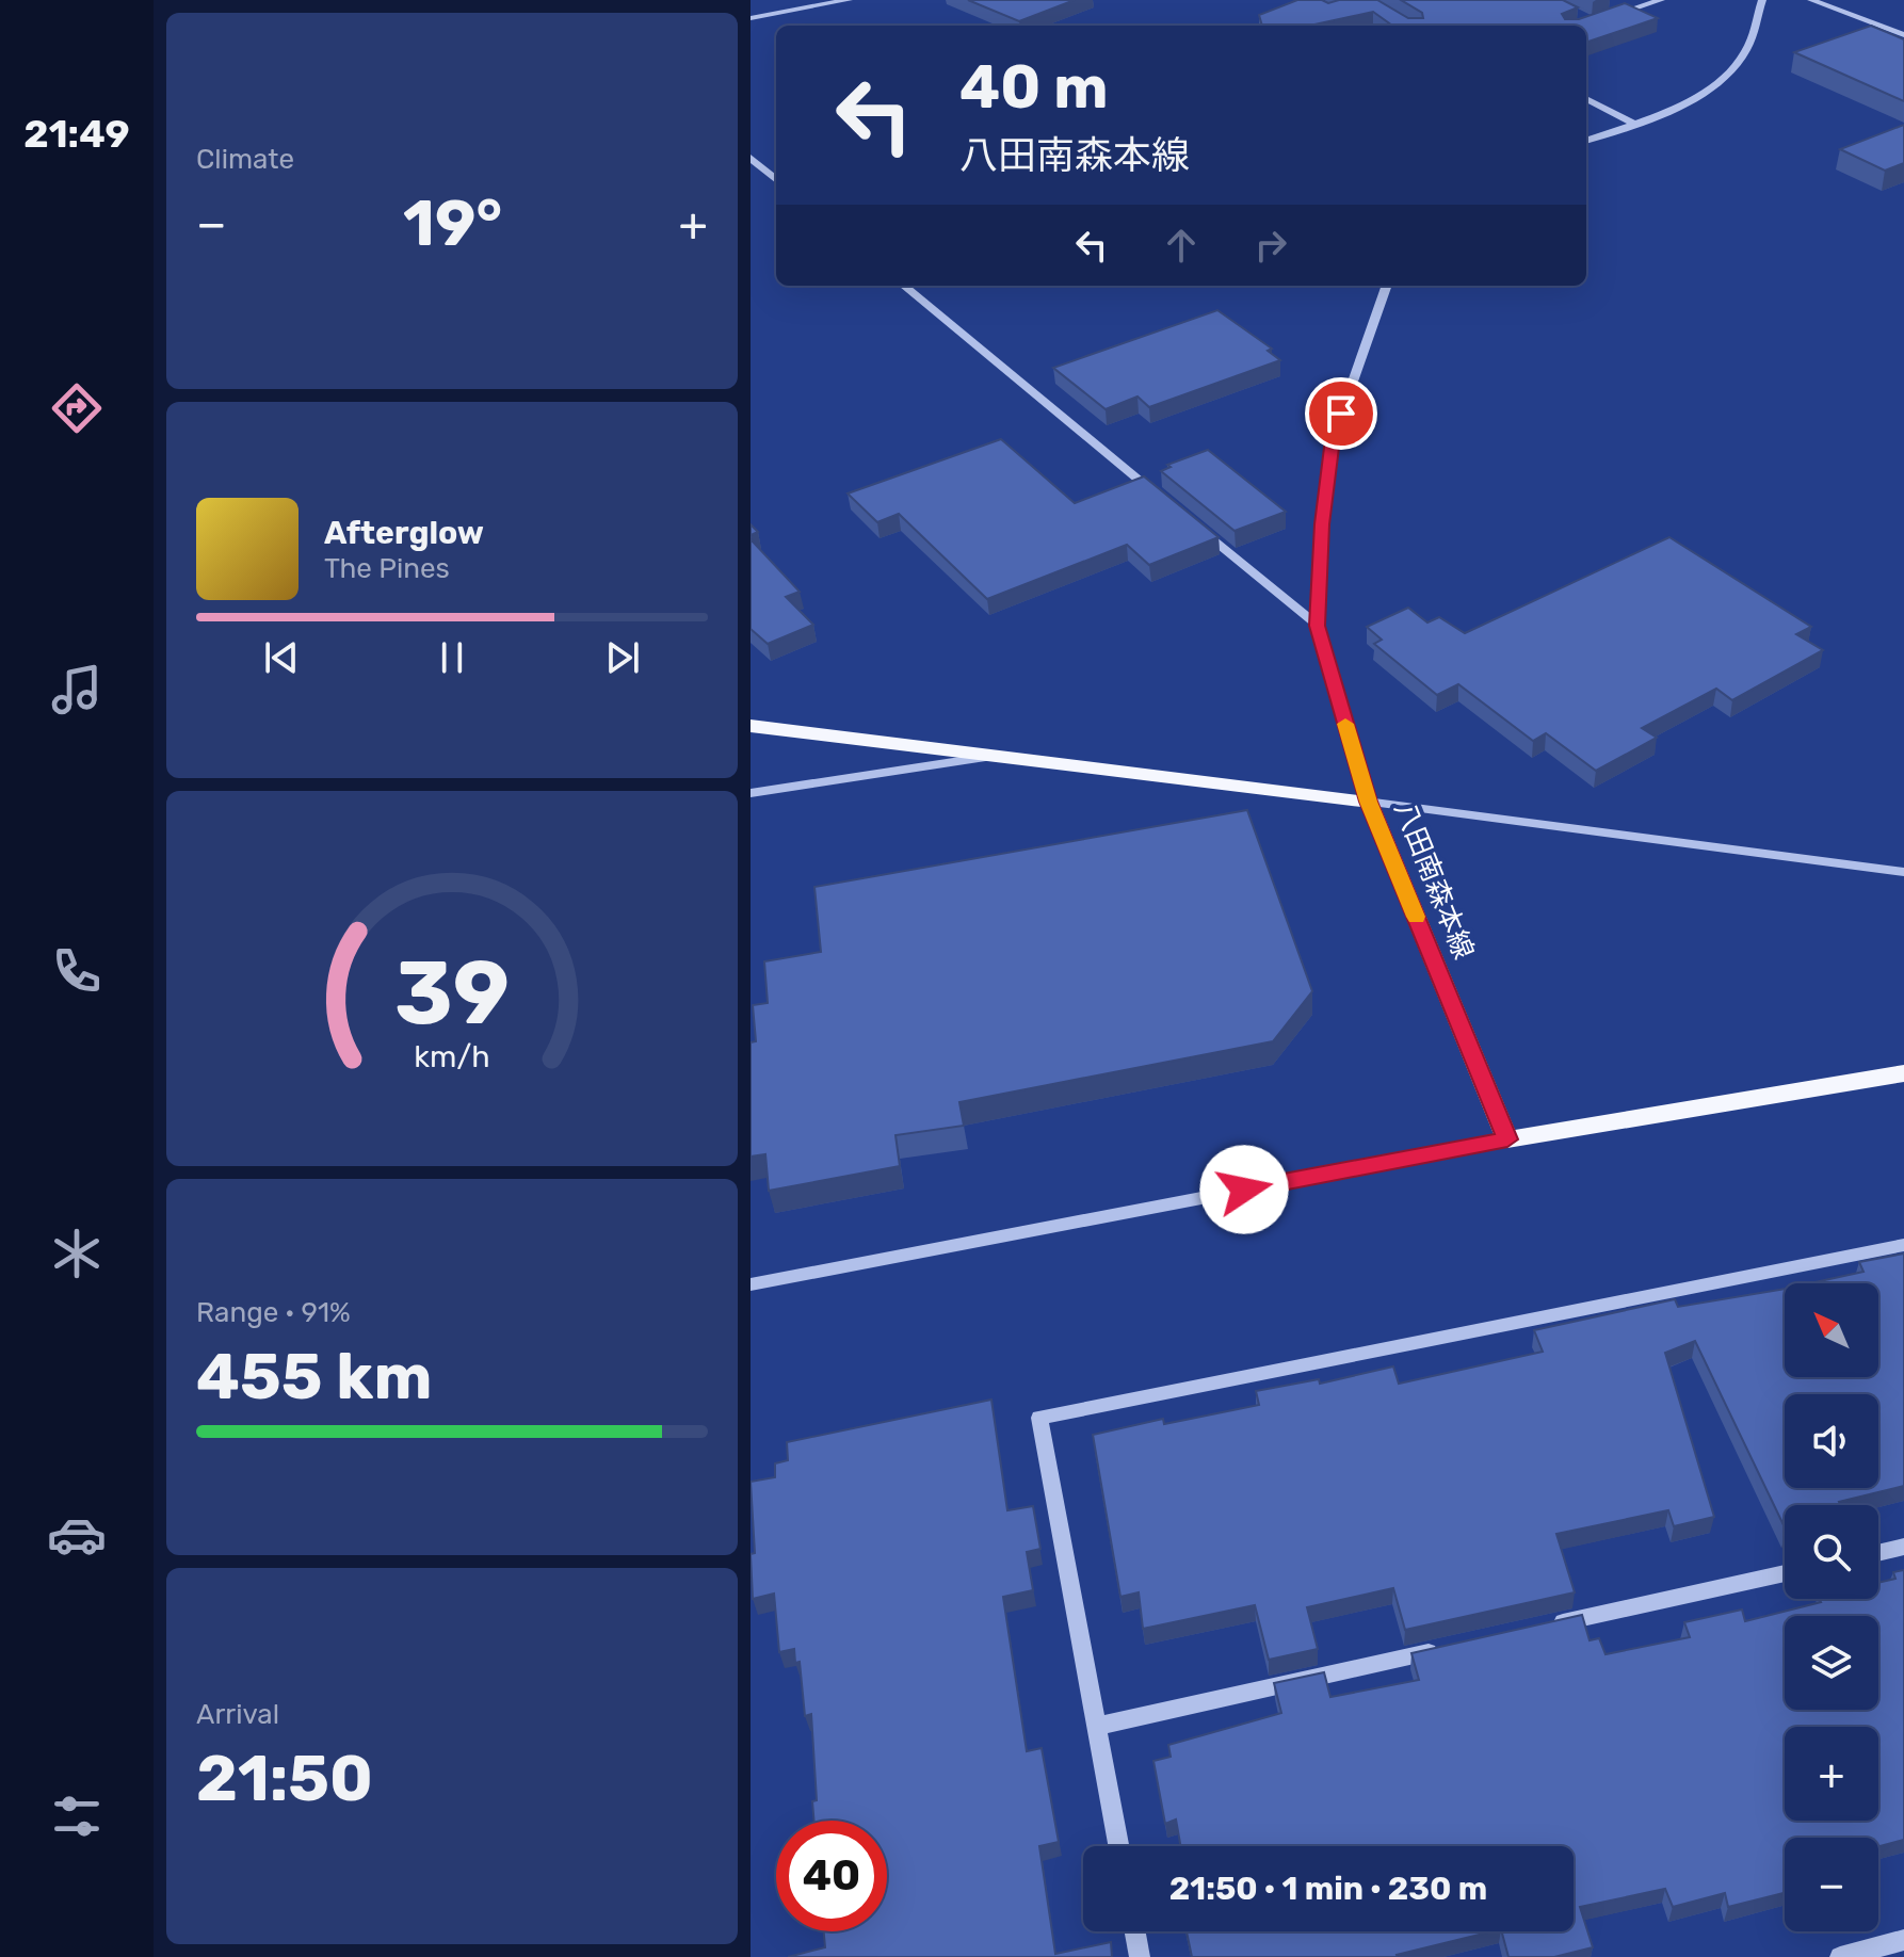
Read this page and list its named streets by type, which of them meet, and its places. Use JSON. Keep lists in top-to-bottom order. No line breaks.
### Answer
{"streets":{"main road":["八田南森本線"]},"north":"top left","page":{"tabs":"21:49","tile":["Climate",["Range · 91%","455 km"],["Arrival","21:50"]],"turn":["40 m","八田南森本線"],"heat":["−","19°","+"],"song":["Afterglow","The Pines"],"map_buttons":["+","−"],"limit":"40","trip":"21:50 · 1 min · 230 m","gauge":["39","km/h"]}}
